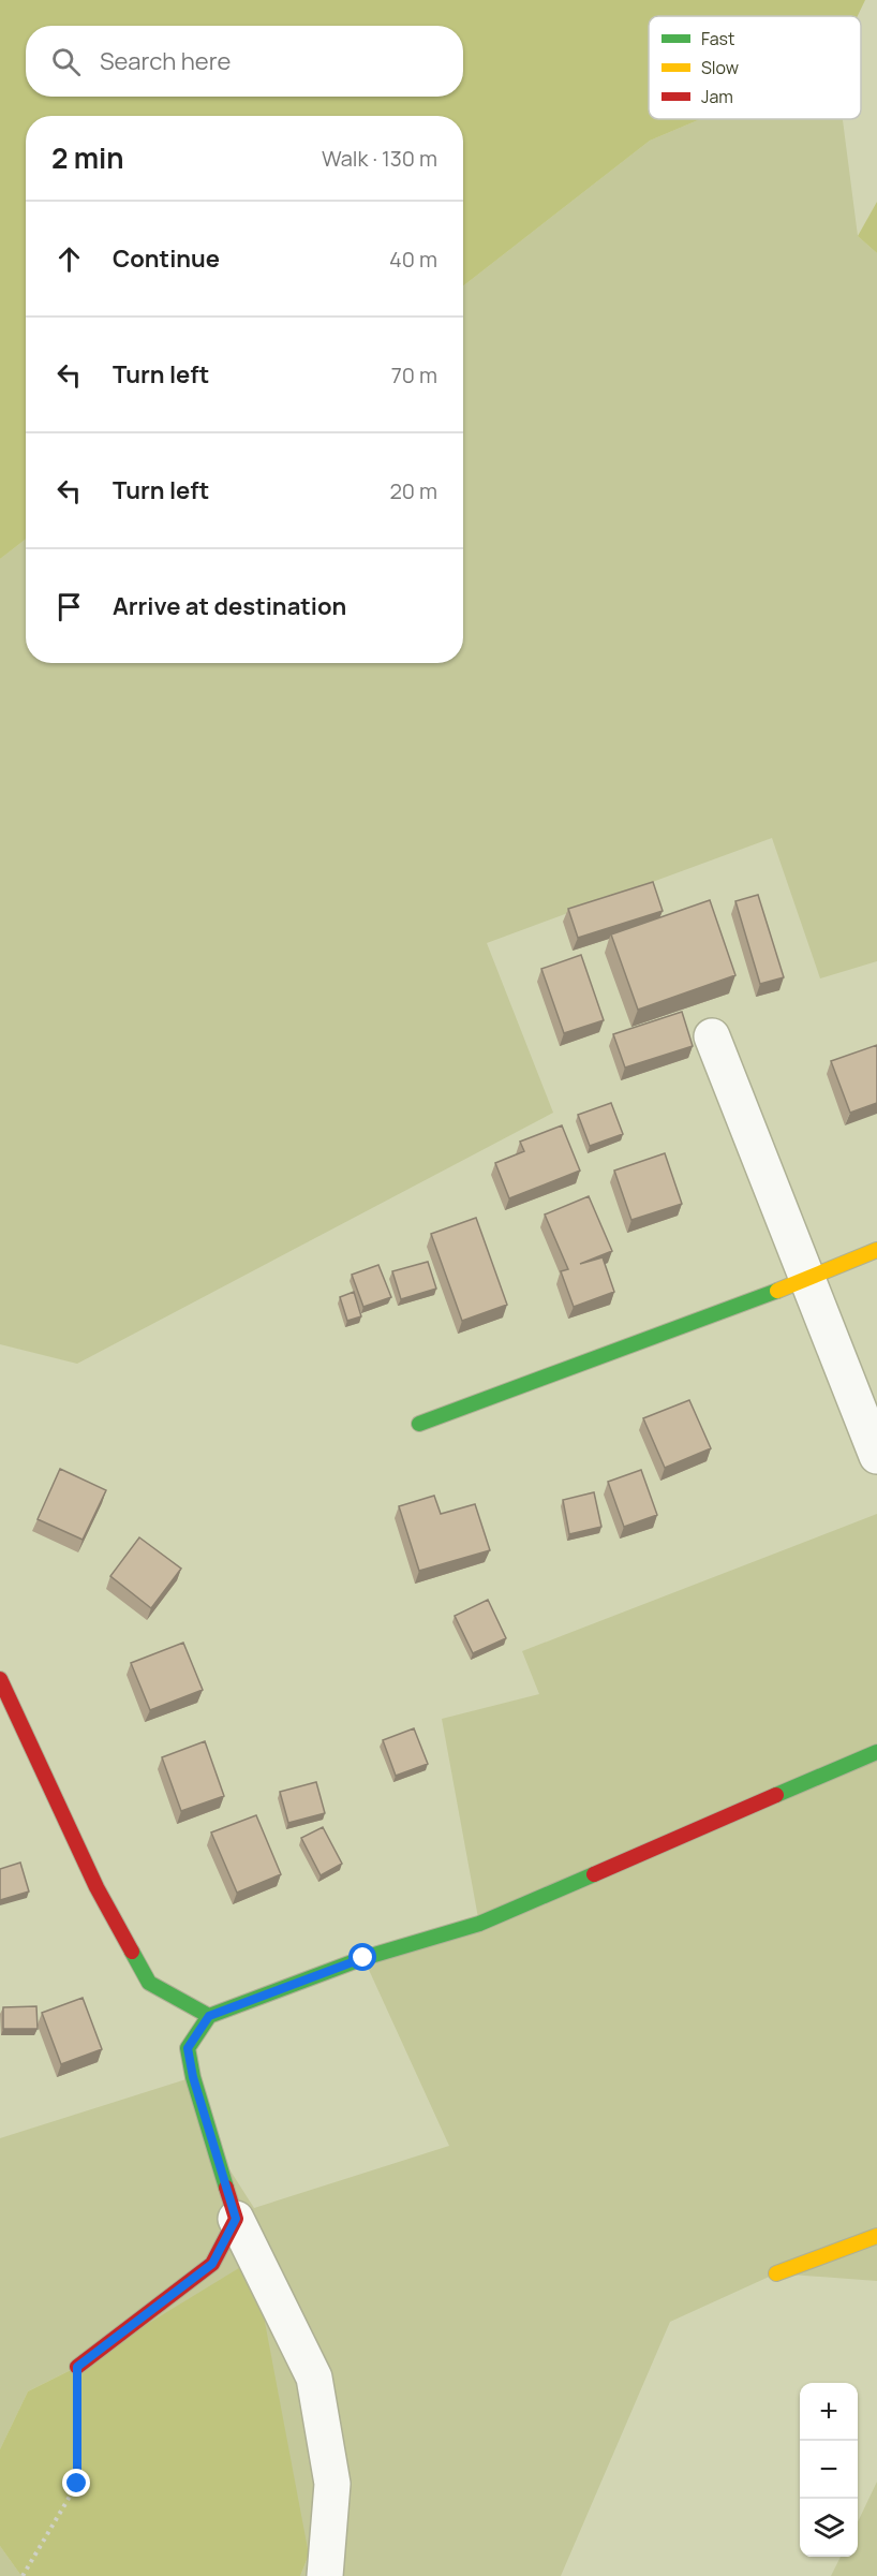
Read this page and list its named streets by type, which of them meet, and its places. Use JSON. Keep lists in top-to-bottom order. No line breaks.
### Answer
{"legend":["Fast","Slow","Jam"],"page":{"search":"Search here","heading":["2 min","Walk · 130 m"],"list":[["Continue","40 m"],["Turn left","70 m"],["Turn left","20 m"],"Arrive at destination"],"map_buttons":["+","−"]}}
